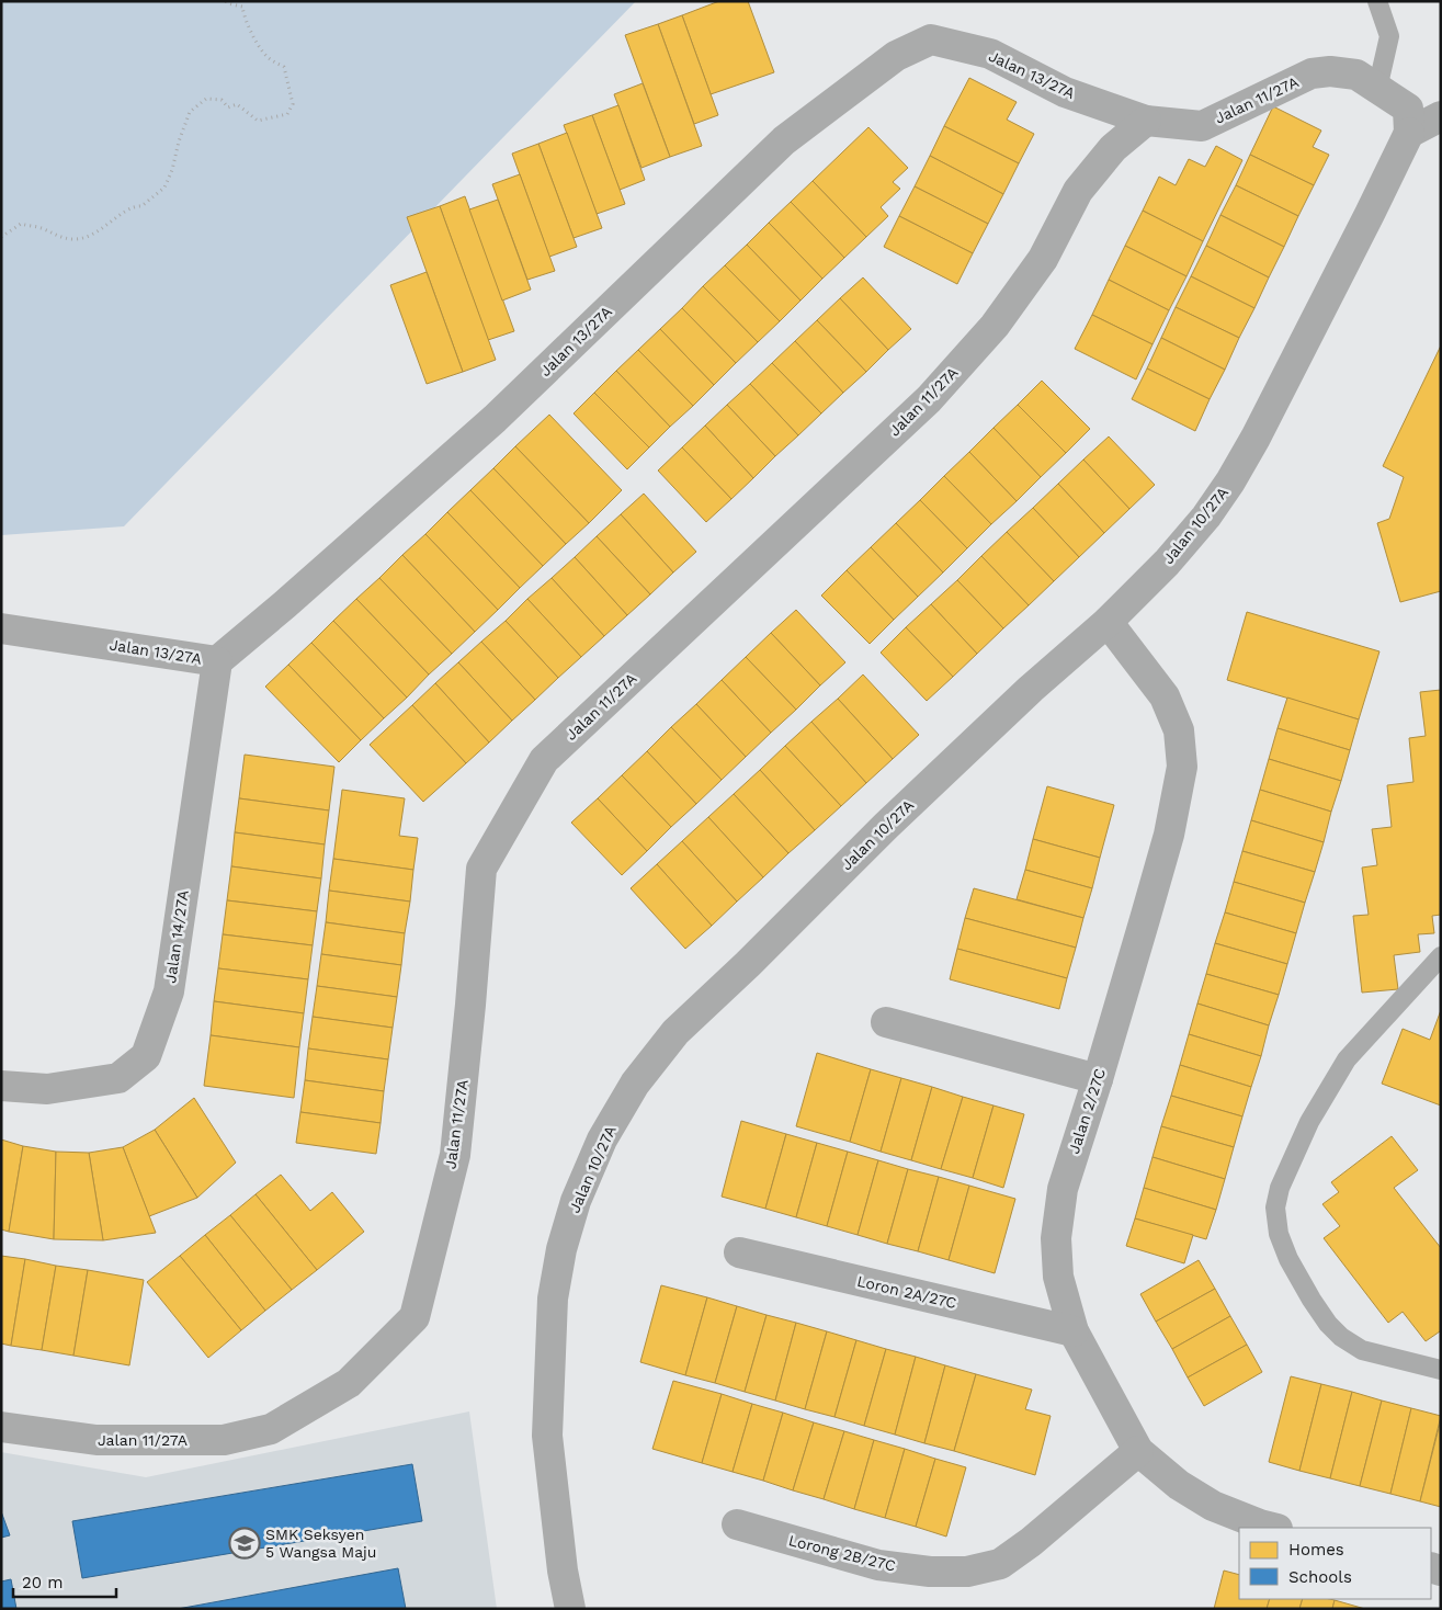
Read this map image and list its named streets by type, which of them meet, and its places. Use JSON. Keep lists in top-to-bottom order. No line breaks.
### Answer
{"streets":{"street":["Jalan 13/27A","Jalan 11/27A","Jalan 10/27A","Jalan 14/27A","Jalan 2/27C","Loron 2A/27C","Lorong 2B/27C"]},"crossings":[["Jalan 13/27A","Jalan 11/27A"],["Jalan 13/27A","Jalan 14/27A"],["Jalan 11/27A","Jalan 10/27A"],["Jalan 10/27A","Jalan 2/27C"],["Jalan 2/27C","Loron 2A/27C"],["Jalan 2/27C","Lorong 2B/27C"]],"places":{"school or university":["SMK Seksyen 5 Wangsa Maju"]},"legend":["Homes","Schools"],"scale_bar":"20 m"}
